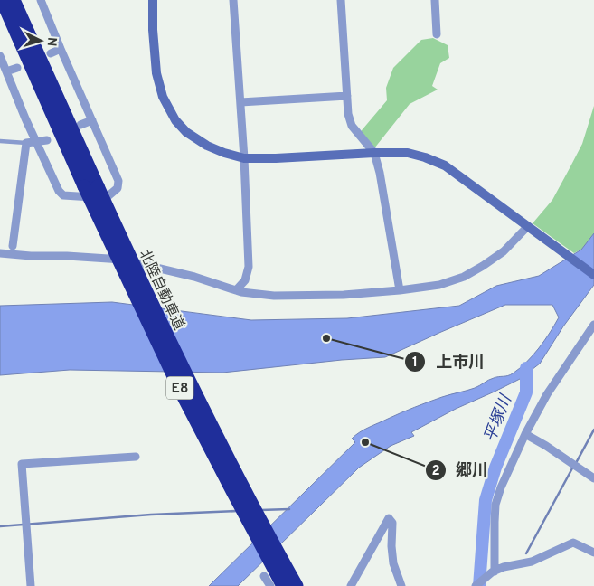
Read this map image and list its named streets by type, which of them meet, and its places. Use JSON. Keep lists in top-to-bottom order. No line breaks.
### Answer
{"streets":{"highway":["北陸自動車道","E8"]},"water":["平塚川"],"places":["上市川","郷川"],"north":"right"}
